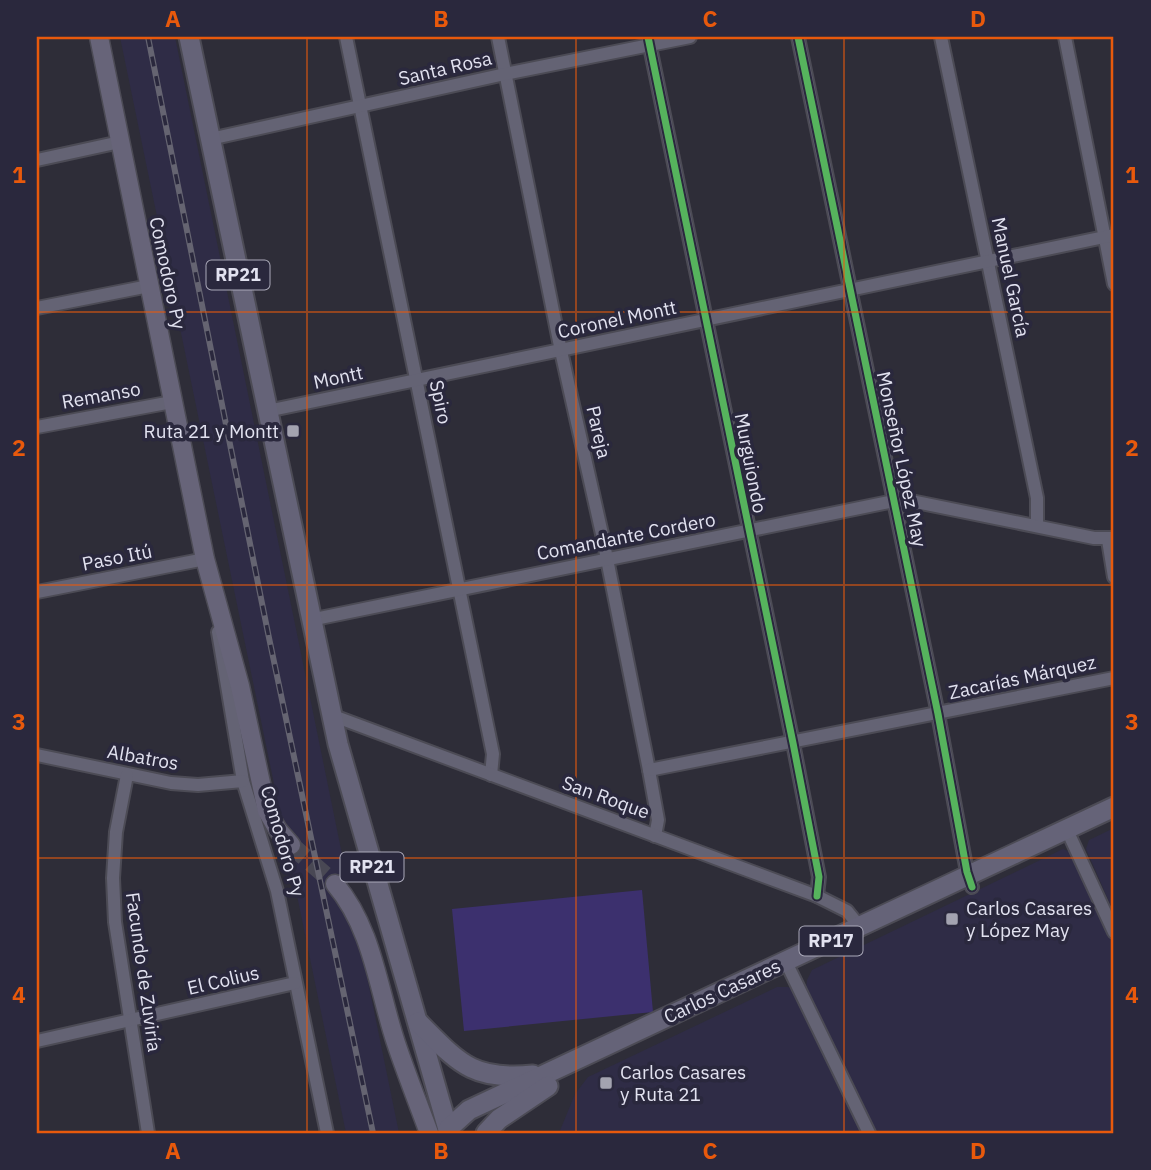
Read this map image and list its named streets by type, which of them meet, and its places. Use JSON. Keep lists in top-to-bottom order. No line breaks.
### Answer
{"streets":{"main road":["Comodoro Py","RP21","RP17","Carlos Casares"],"street":["Santa Rosa","Manuel García","Coronel Montt","Montt","Remanso","Spiro","Pareja","Monseñor López May","Murguiondo","Comandante Cordero","Paso Itú","Zacarías Márquez","Albatros","San Roque","Facundo de Zuviría","El Colius"]},"crossings":[["Santa Rosa","RP21"],["Santa Rosa","Spiro"],["Santa Rosa","Pareja"],["Santa Rosa","Murguiondo"],["Comodoro Py","Remanso"],["Comodoro Py","Paso Itú"],["Comodoro Py","Albatros"],["Comodoro Py","El Colius"],["RP21","Montt"],["RP21","Comandante Cordero"],["RP21","San Roque"],["RP21","RP17"],["RP21","Carlos Casares"],["Manuel García","Coronel Montt"],["Manuel García","Comandante Cordero"],["Coronel Montt","Montt"],["Coronel Montt","Spiro"],["Coronel Montt","Pareja"],["Coronel Montt","Monseñor López May"],["Coronel Montt","Murguiondo"],["Montt","Spiro"],["Spiro","Comandante Cordero"],["Spiro","San Roque"],["Pareja","Comandante Cordero"],["Pareja","Zacarías Márquez"],["Pareja","San Roque"],["Monseñor López May","Comandante Cordero"],["Monseñor López May","Zacarías Márquez"],["Monseñor López May","Carlos Casares"],["Murguiondo","Comandante Cordero"],["Murguiondo","Zacarías Márquez"],["Murguiondo","San Roque"],["Albatros","Facundo de Zuviría"],["San Roque","Carlos Casares"],["RP17","Carlos Casares"],["Facundo de Zuviría","El Colius"]],"places":{"transit":["Ruta 21 y Montt","Carlos Casares y López May","Carlos Casares y Ruta 21"]},"grid":{"columns":["A","B","C","D"],"rows":["1","2","3","4"]}}
